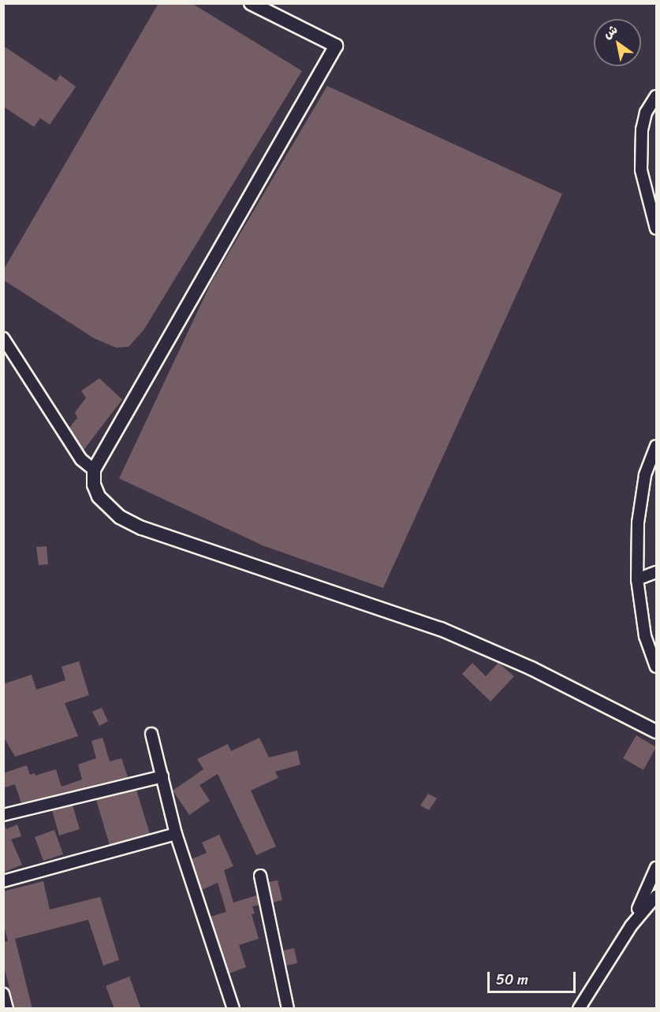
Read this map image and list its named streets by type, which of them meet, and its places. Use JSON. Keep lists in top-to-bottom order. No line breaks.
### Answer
{"scale_bar":"50 m","north":"top left"}
